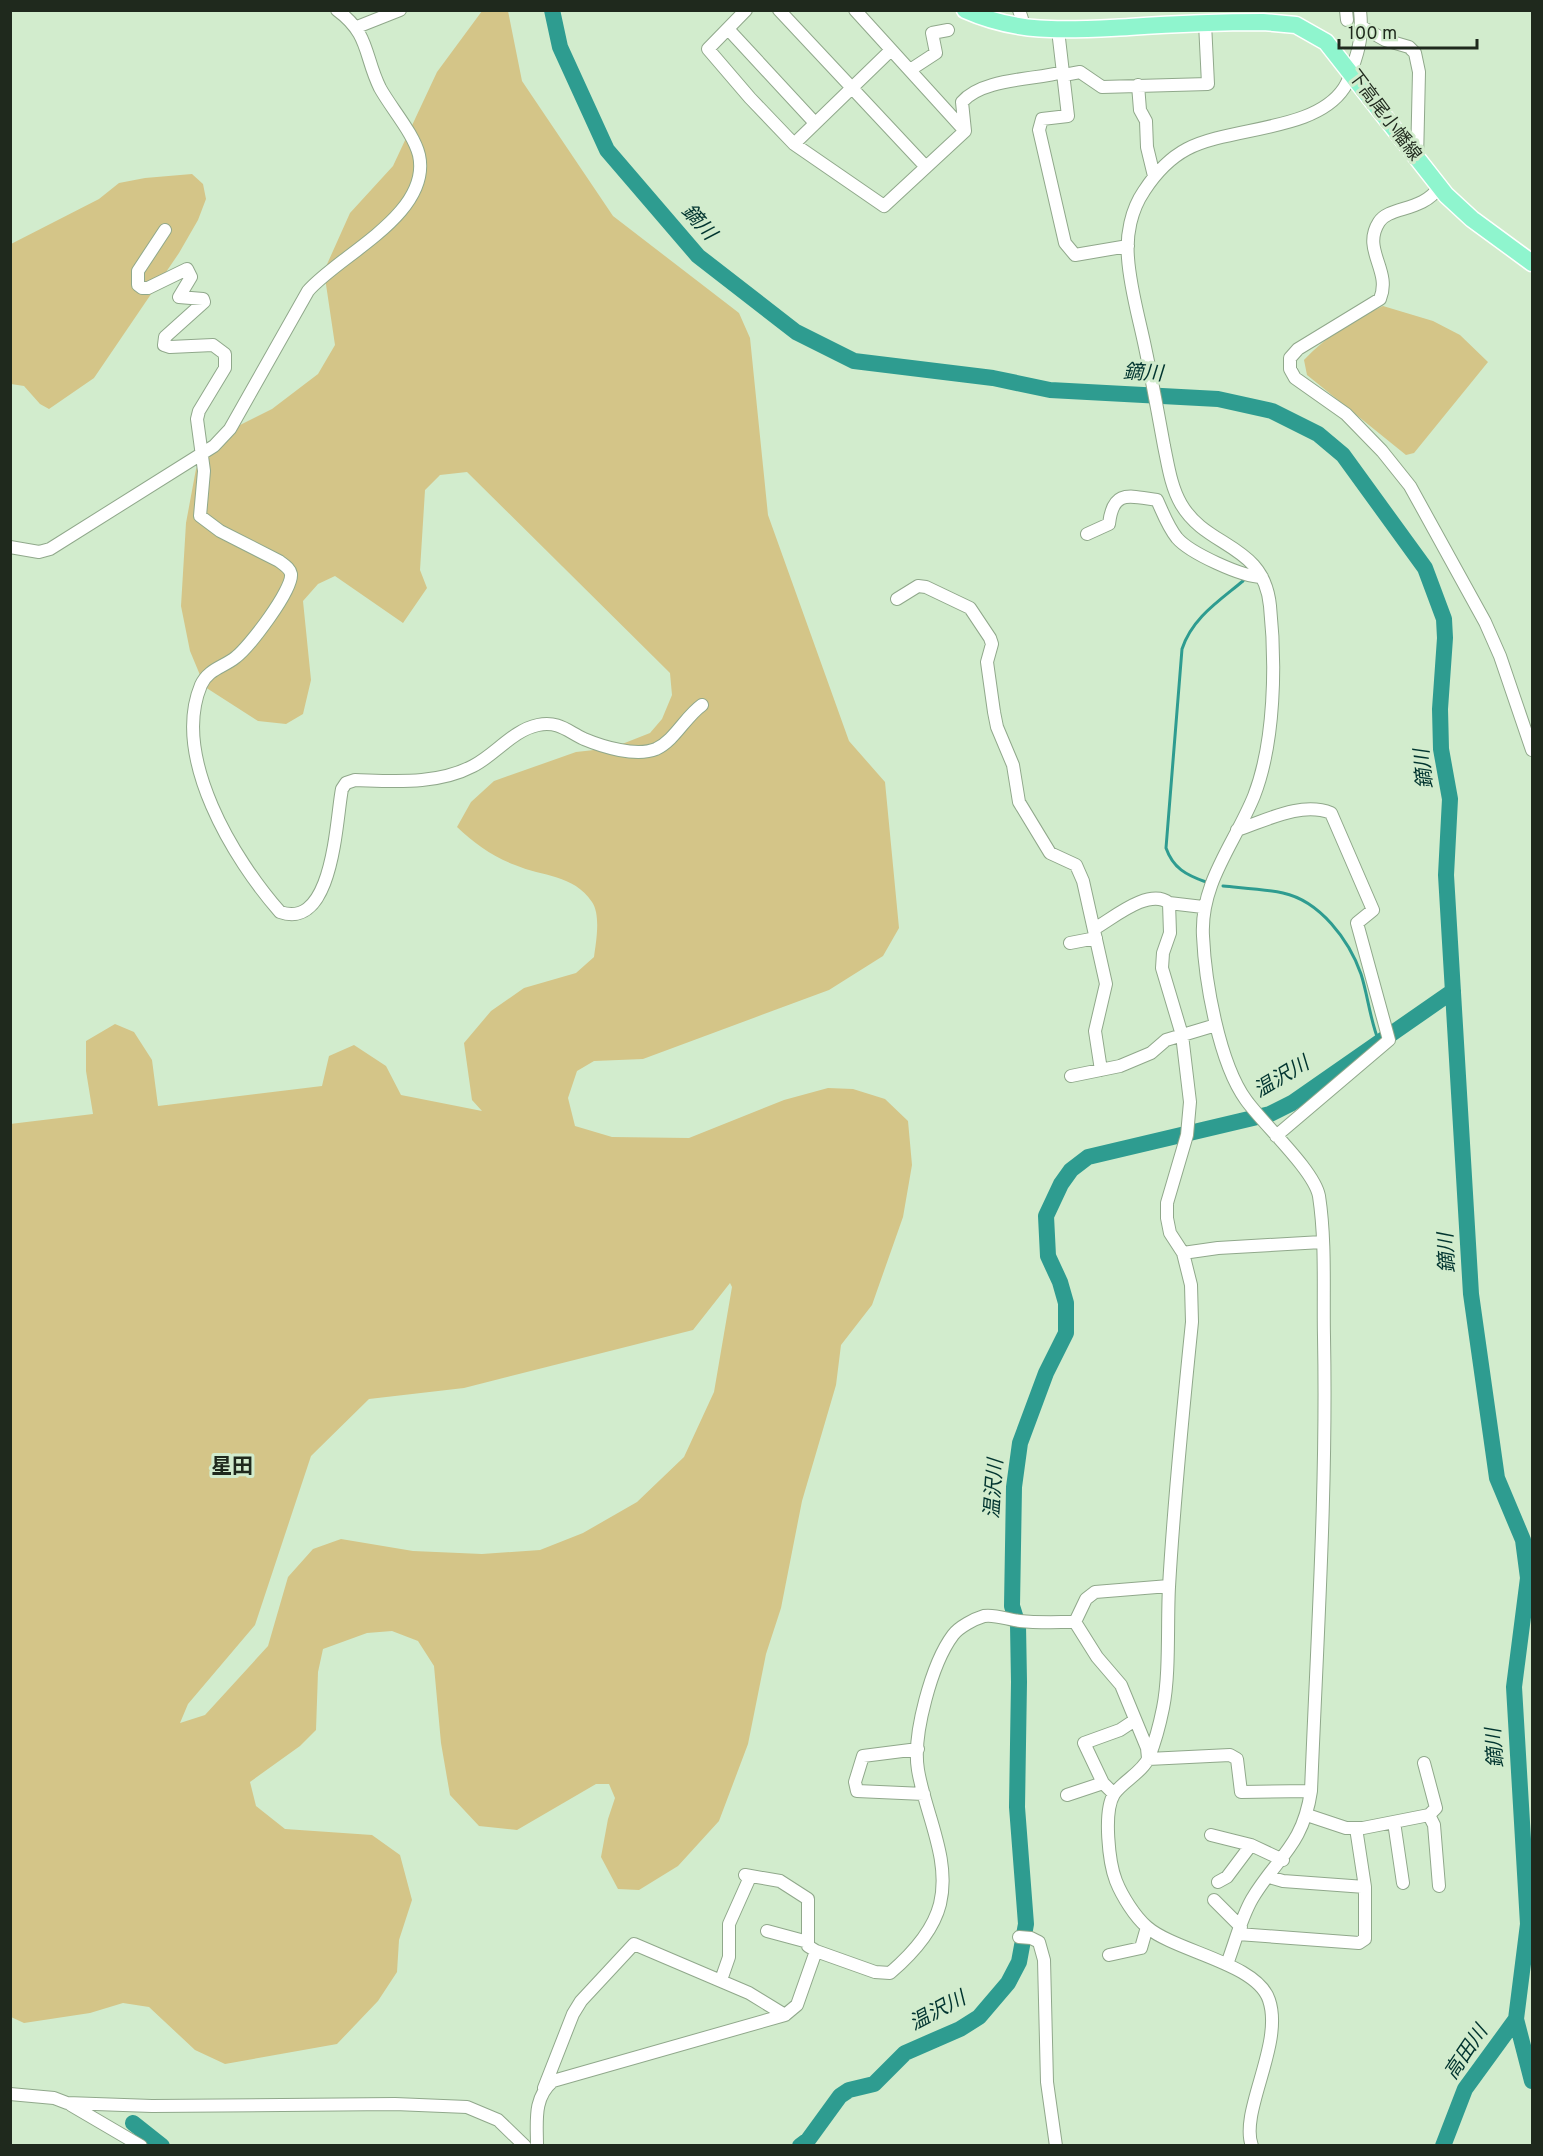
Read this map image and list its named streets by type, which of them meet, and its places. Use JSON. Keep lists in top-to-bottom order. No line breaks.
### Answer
{"streets":{"main road":["下高尾小幡線"]},"districts":["星田"],"water":["鏑川","温沢川","高田川"],"scale_bar":"100 m"}
